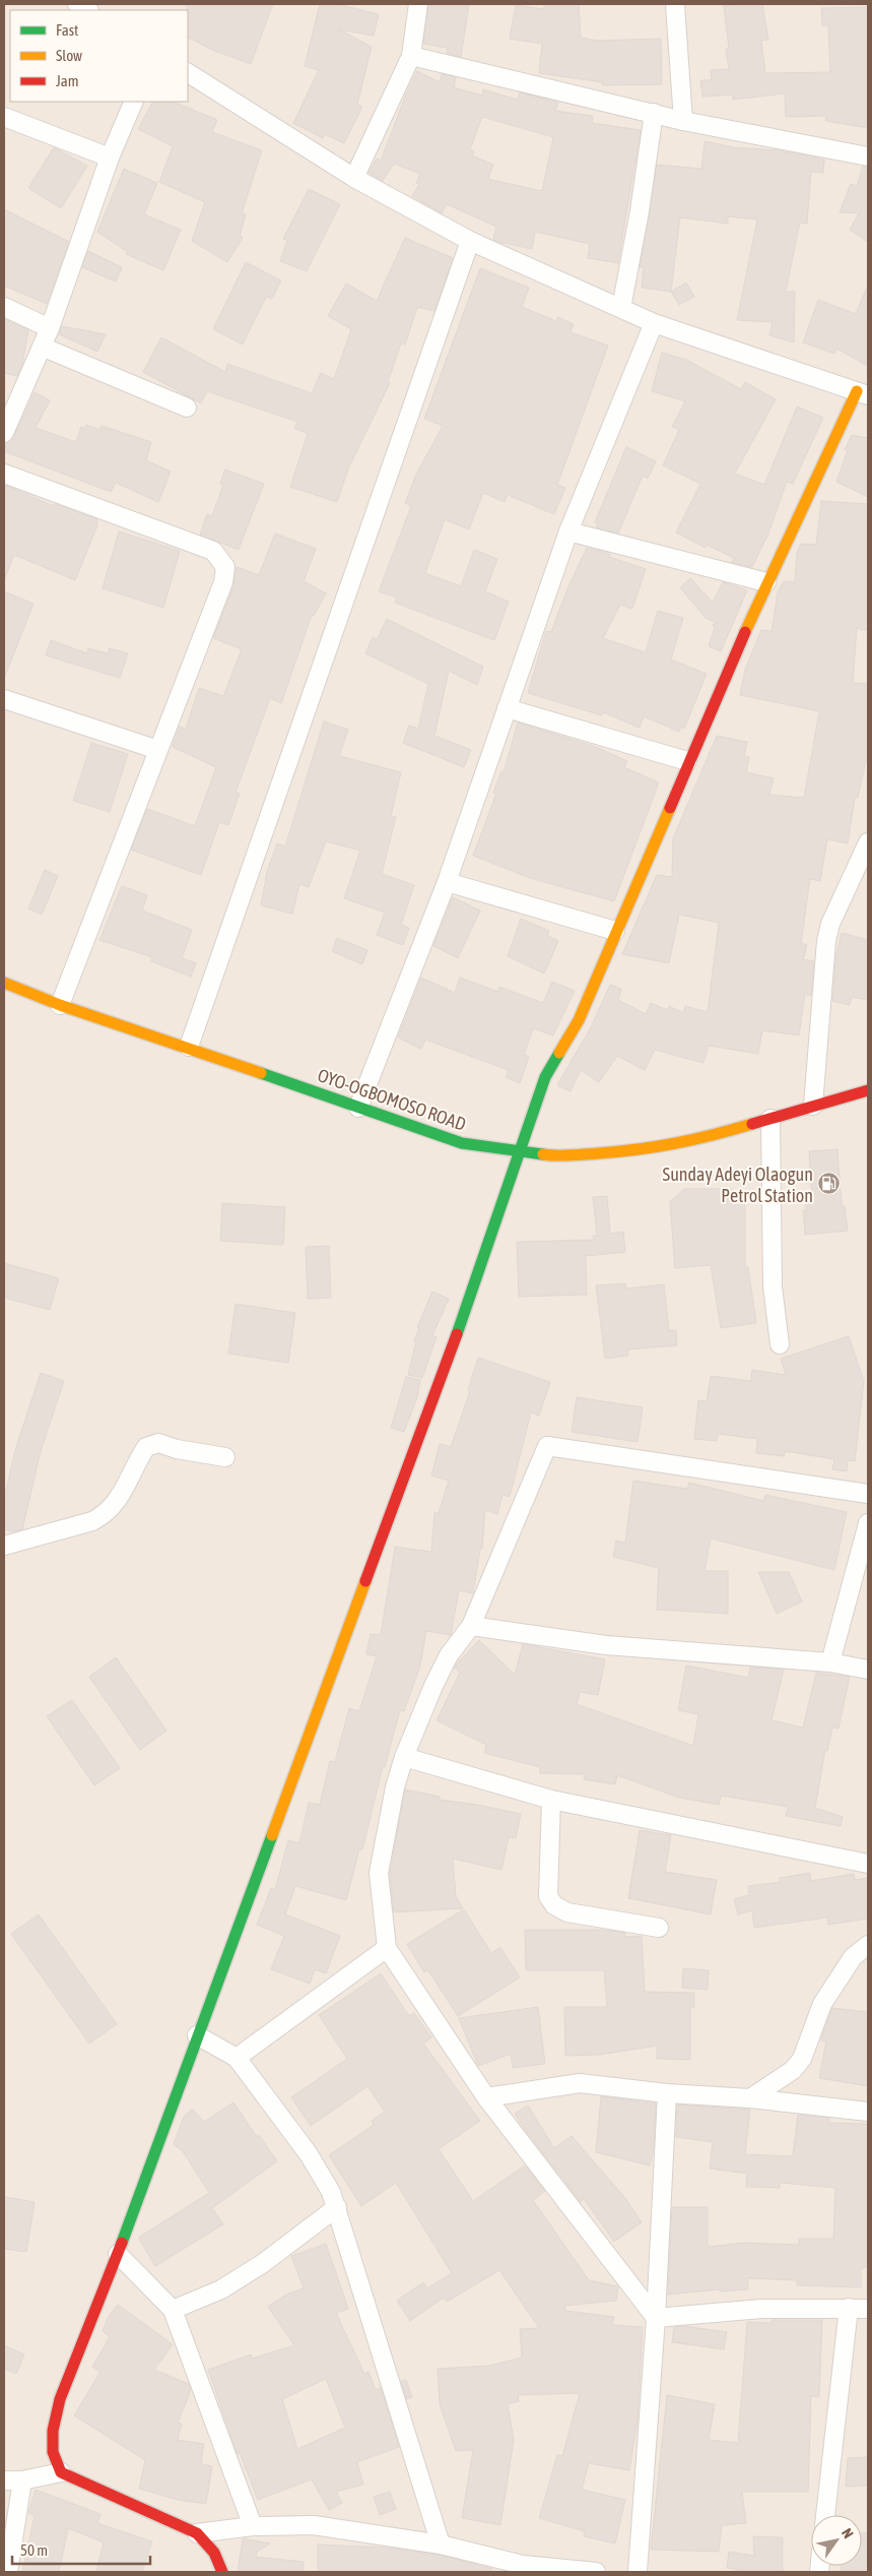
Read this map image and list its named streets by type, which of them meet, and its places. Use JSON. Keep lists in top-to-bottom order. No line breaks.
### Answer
{"streets":{"main road":["OYO-OGBOMOSO ROAD"]},"places":{"fuel station":["Sunday Adeyi Olaogun Petrol Station"]},"legend":["Fast","Slow","Jam"],"scale_bar":"50 m","north":"top right"}
